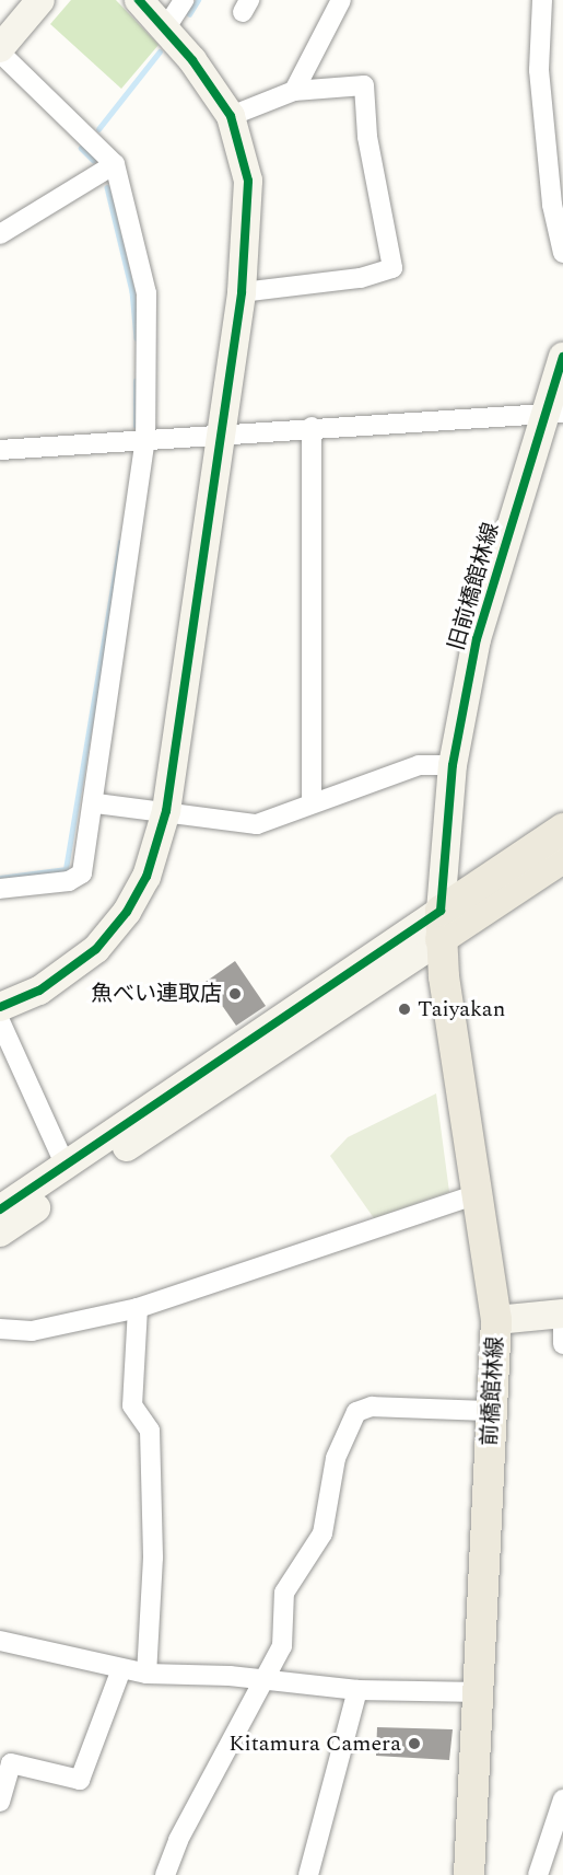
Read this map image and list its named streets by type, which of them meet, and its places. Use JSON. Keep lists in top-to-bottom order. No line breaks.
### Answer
{"streets":{"main road":["前橋館林線"],"street":["旧前橋館林線"]},"crossings":[["旧前橋館林線","前橋館林線"]],"places":["魚べい連取店","Taiyakan","Kitamura Camera"]}
